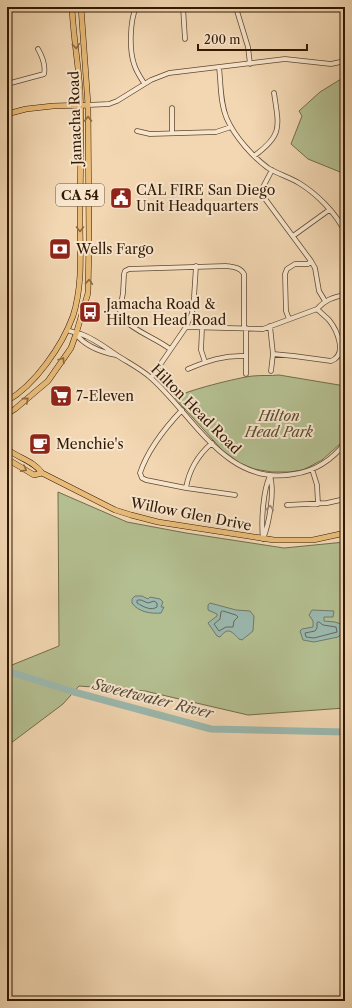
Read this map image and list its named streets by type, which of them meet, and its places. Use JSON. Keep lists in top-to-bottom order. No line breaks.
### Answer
{"streets":{"main road":["Jamacha Road","CA 54","Willow Glen Drive"],"street":["Hilton Head Road"]},"crossings":[["Jamacha Road","Hilton Head Road"]],"water":["Sweetwater River"],"parks":["Hilton Head Park"],"places":{"public building":["CAL FIRE San Diego Unit Headquarters"],"bank":["Wells Fargo"],"bus stop":["Jamacha Road & Hilton Head Road"],"supermarket":["7-Eleven"],"cafe":["Menchie's"]},"scale_bar":"200 m"}
